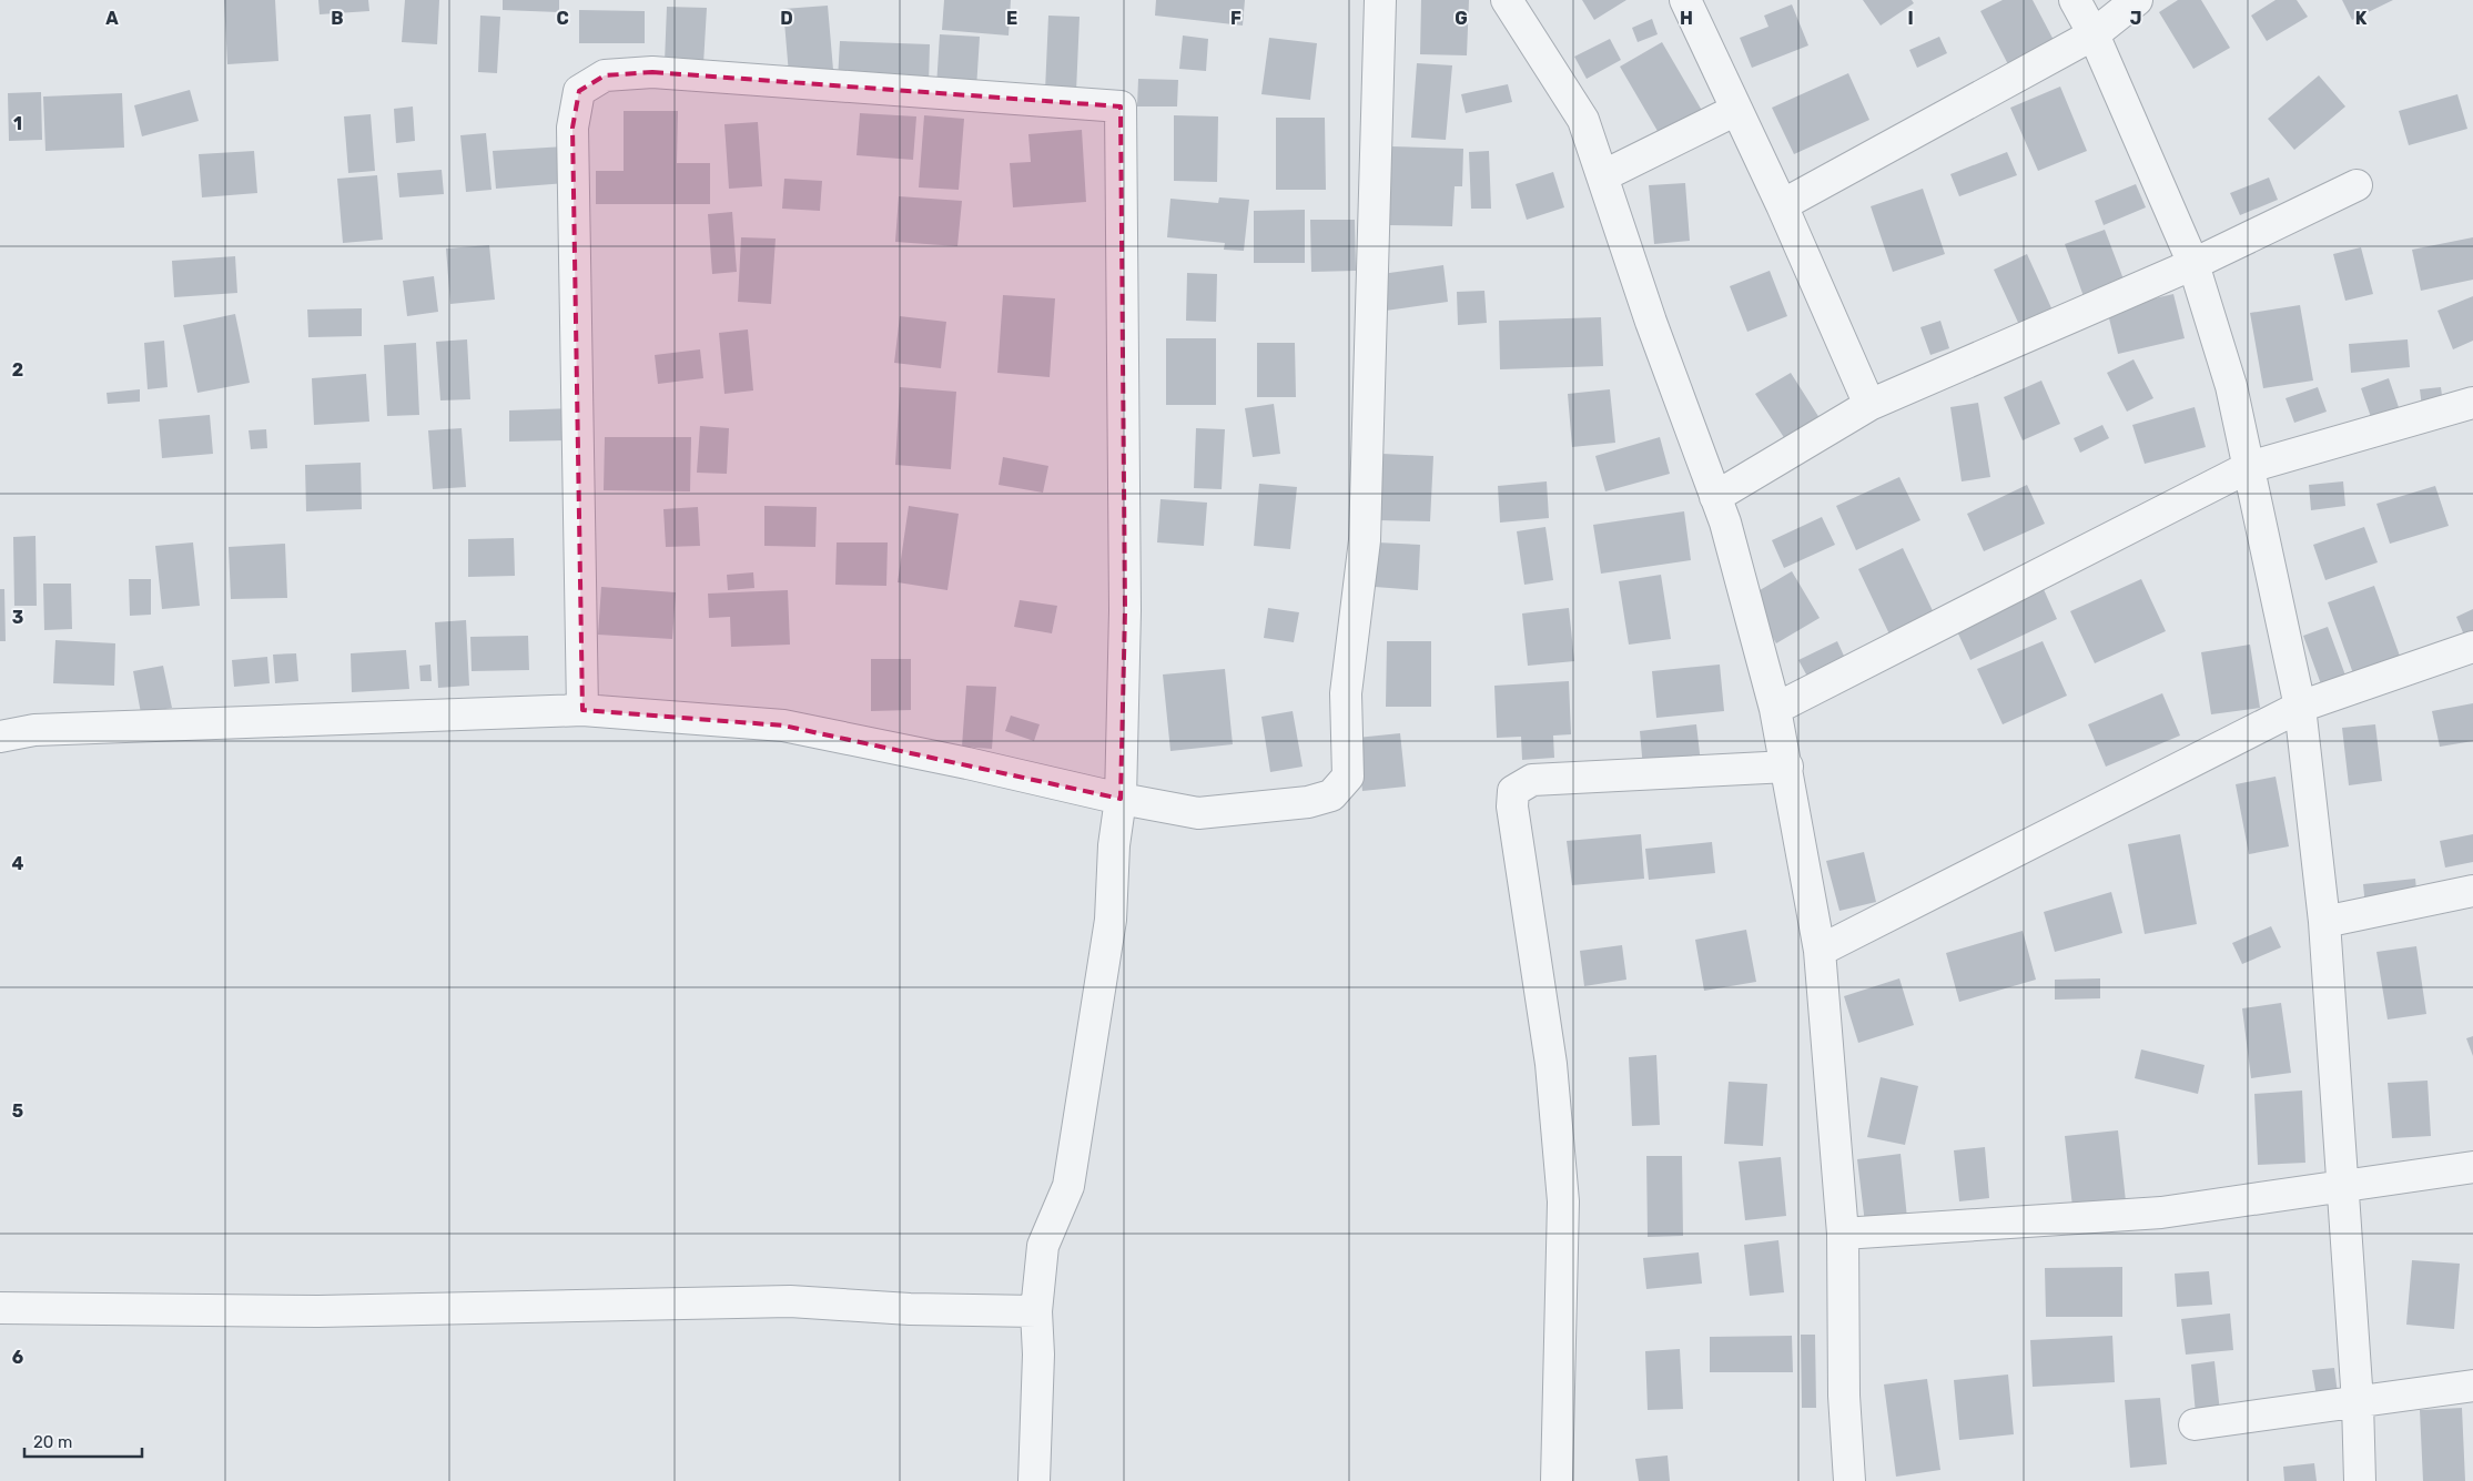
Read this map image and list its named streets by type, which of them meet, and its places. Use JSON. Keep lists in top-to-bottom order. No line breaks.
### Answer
{"scale_bar":"20 m","grid":{"columns":["A","B","C","D","E","F","G","H","I","J","K"],"rows":["1","2","3","4","5","6"]}}
